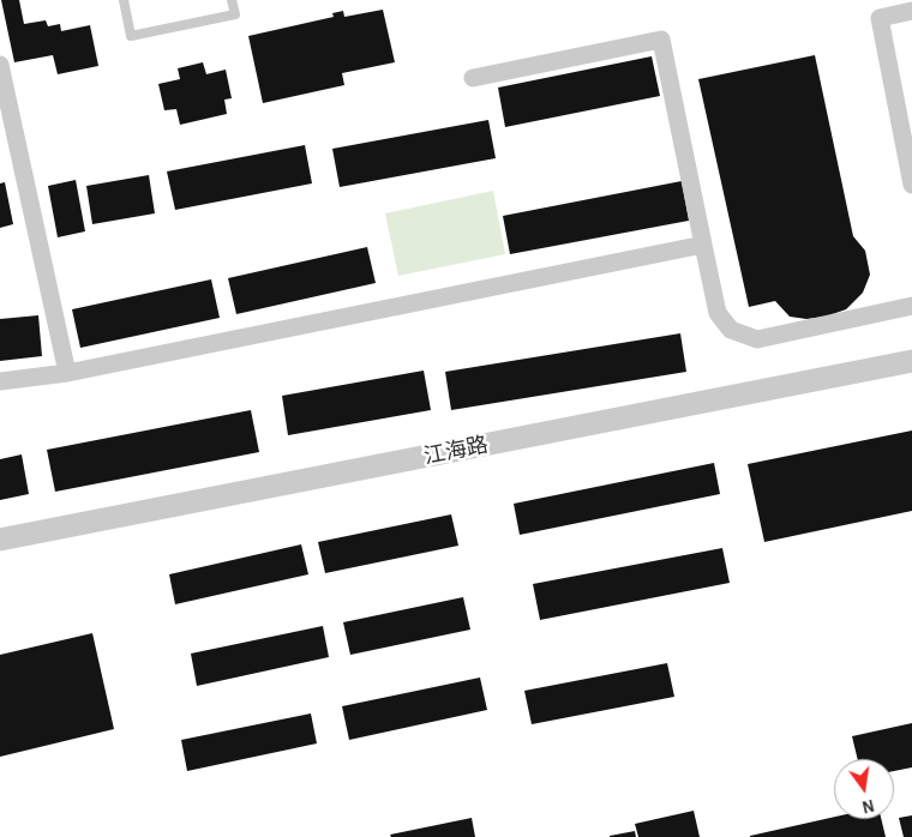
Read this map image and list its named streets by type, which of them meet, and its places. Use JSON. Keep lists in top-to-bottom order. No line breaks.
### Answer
{"streets":{"street":["江海路"]},"north":"bottom"}
